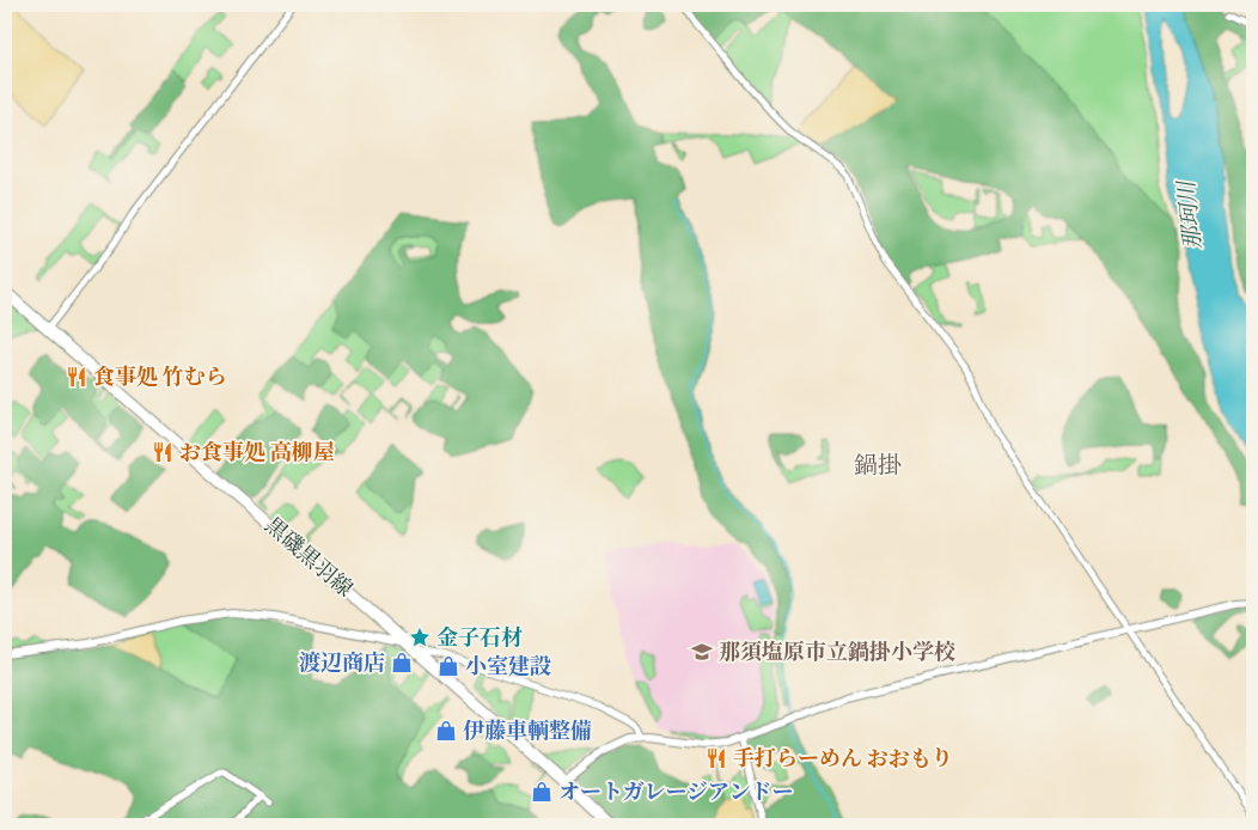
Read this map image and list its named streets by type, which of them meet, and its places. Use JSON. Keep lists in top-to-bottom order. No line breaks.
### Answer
{"streets":{"main road":["黒磯黒羽線"]},"districts":["鍋掛"],"water":["那珂川"],"places":{"restaurant":["食事処 竹むら","お食事処 高柳屋","手打らーめん おおもり"],"place":["金子石材"],"school or university":["那須塩原市立鍋掛小学校"],"shop":["渡辺商店","小室建設","伊藤車輌整備","オートガレージアンドー"]}}
